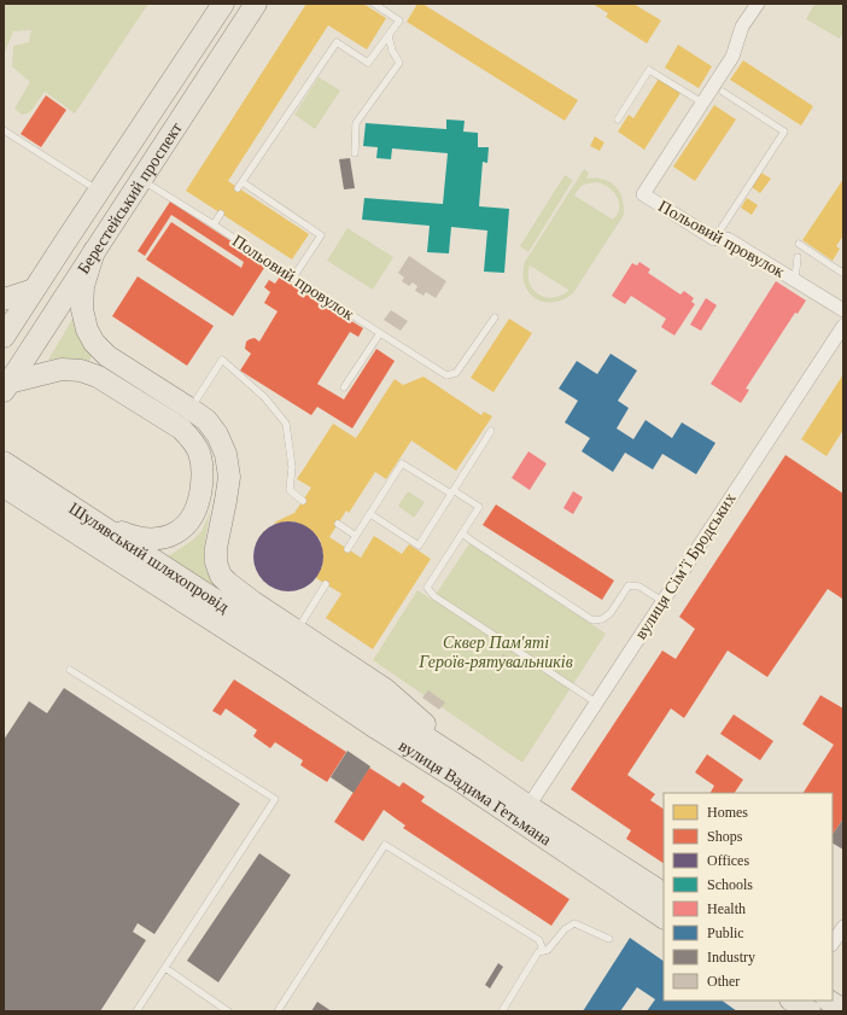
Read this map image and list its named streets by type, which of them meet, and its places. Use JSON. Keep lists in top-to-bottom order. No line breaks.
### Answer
{"streets":{"main road":["Берестейський проспект","Шулявський шляхопровід","вулиця Вадима Гетьмана"],"street":["Польовий провулок","вулиця Сімʼї Бродських"]},"crossings":[["Берестейський проспект","Польовий провулок"],["Шулявський шляхопровід","вулиця Вадима Гетьмана"],["вулиця Сімʼї Бродських","вулиця Вадима Гетьмана"]],"parks":["Сквер Пам'яті Героїв-рятувальників"],"legend":["Homes","Shops","Offices","Schools","Health","Public","Industry","Other"]}
